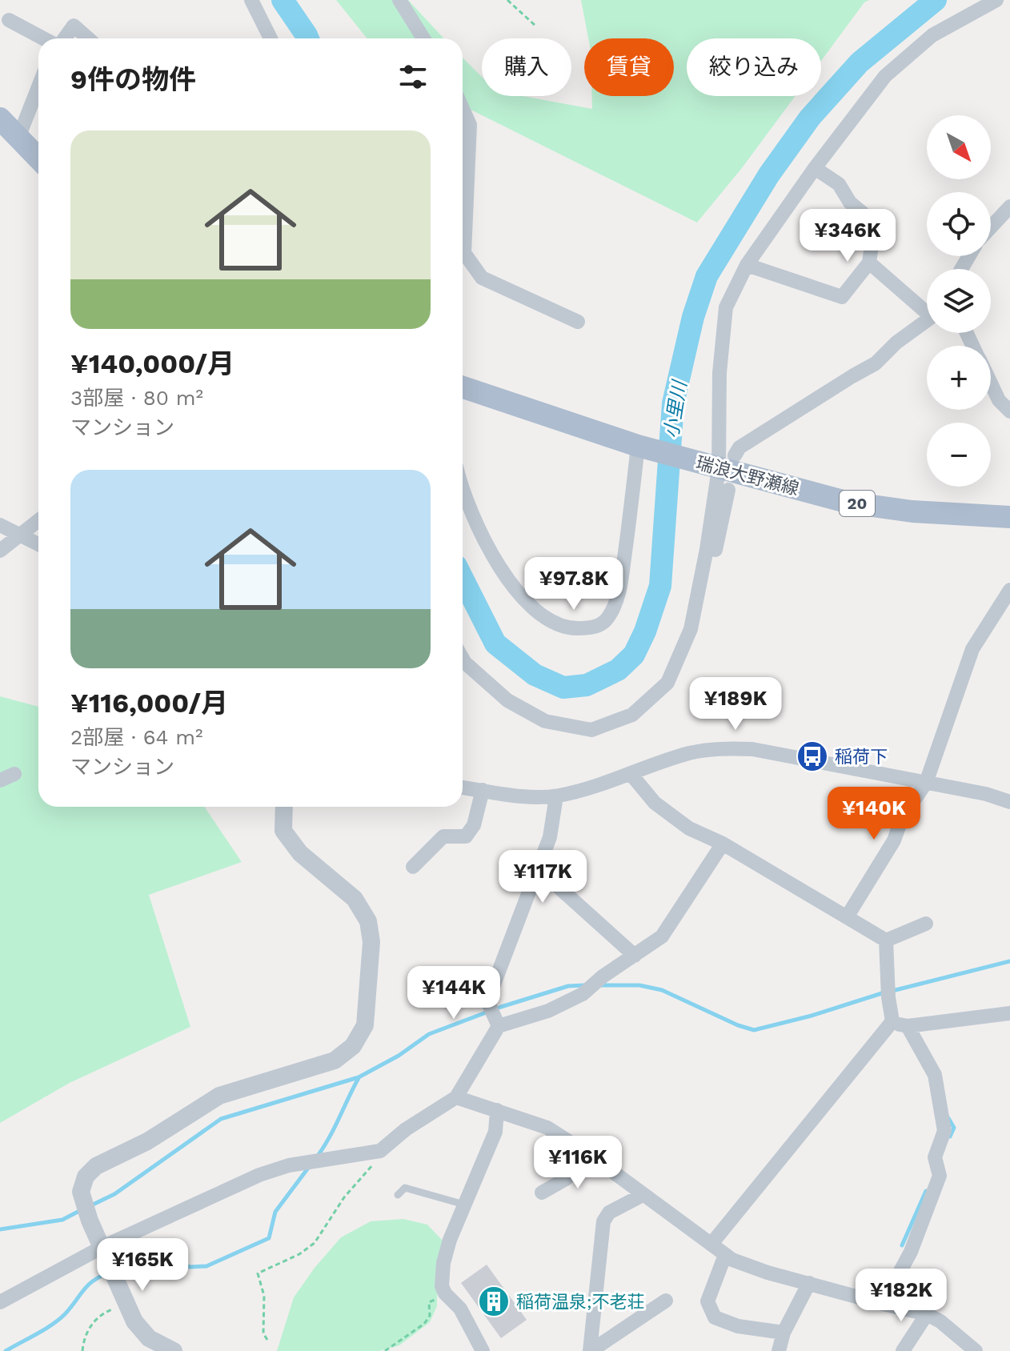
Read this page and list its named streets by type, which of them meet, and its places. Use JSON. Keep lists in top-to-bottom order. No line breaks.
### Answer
{"streets":{"main road":["瑞浪大野瀬線","20"]},"water":["小里川"],"places":{"bus stop":["稲荷下"],"building":["稲荷温泉;不老荘"]},"north":"bottom right","page":{"chip":["購入","賃貸","絞り込み"],"heading":"9件の物件","map_buttons":["+","−"],"list":[{"name":"¥140,000/月","note":"3部屋 · 80 m² · マンション"},{"name":"¥116,000/月","note":"2部屋 · 64 m² · マンション"}],"price":["¥346K","¥97.8K","¥189K","¥140K","¥117K","¥144K","¥116K","¥165K","¥182K"]}}
